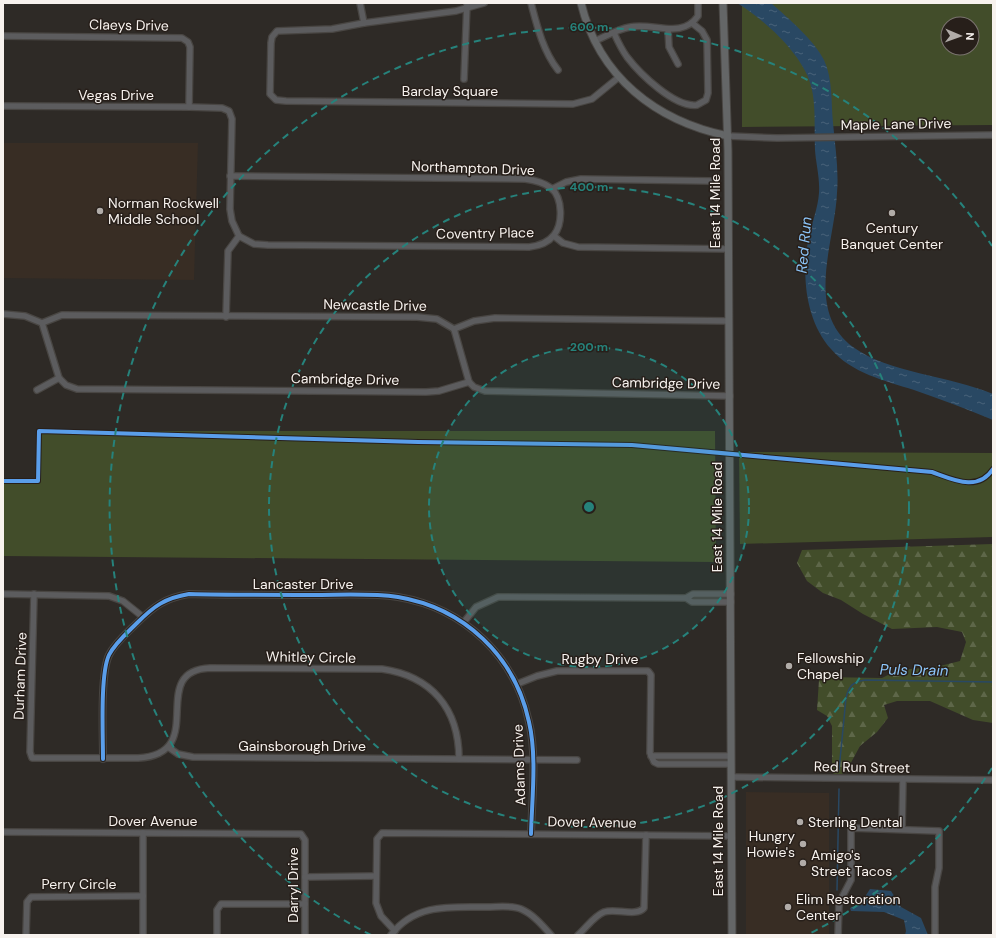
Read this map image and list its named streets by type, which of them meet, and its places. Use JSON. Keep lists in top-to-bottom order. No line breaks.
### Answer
{"streets":{"main road":["East 14 Mile Road"],"street":["Claeys Drive","Barclay Square","Vegas Drive","Maple Lane Drive","Northampton Drive","Coventry Place","Newcastle Drive","Cambridge Drive","Lancaster Drive","Whitley Circle","Rugby Drive","Durham Drive","Gainsborough Drive","Adams Drive","Red Run Street","Dover Avenue","Perry Circle","Darryl Drive"]},"crossings":[["Claeys Drive","Vegas Drive"],["Vegas Drive","Northampton Drive"],["Maple Lane Drive","East 14 Mile Road"],["East 14 Mile Road","Coventry Place"],["East 14 Mile Road","Cambridge Drive"],["East 14 Mile Road","Red Run Street"],["East 14 Mile Road","Dover Avenue"],["Lancaster Drive","Durham Drive"],["Lancaster Drive","Adams Drive"],["Whitley Circle","Gainsborough Drive"],["Rugby Drive","Adams Drive"],["Gainsborough Drive","Adams Drive"],["Adams Drive","Dover Avenue"],["Dover Avenue","Darryl Drive"]],"water":["Red Run","Puls Drain"],"places":["Norman Rockwell Middle School","Century Banquet Center","Fellowship Chapel","Sterling Dental","Hungry Howie's","Amigo's Street Tacos","Elim Restoration Center"],"north":"right","rings":["600 m","400 m","200 m"]}
